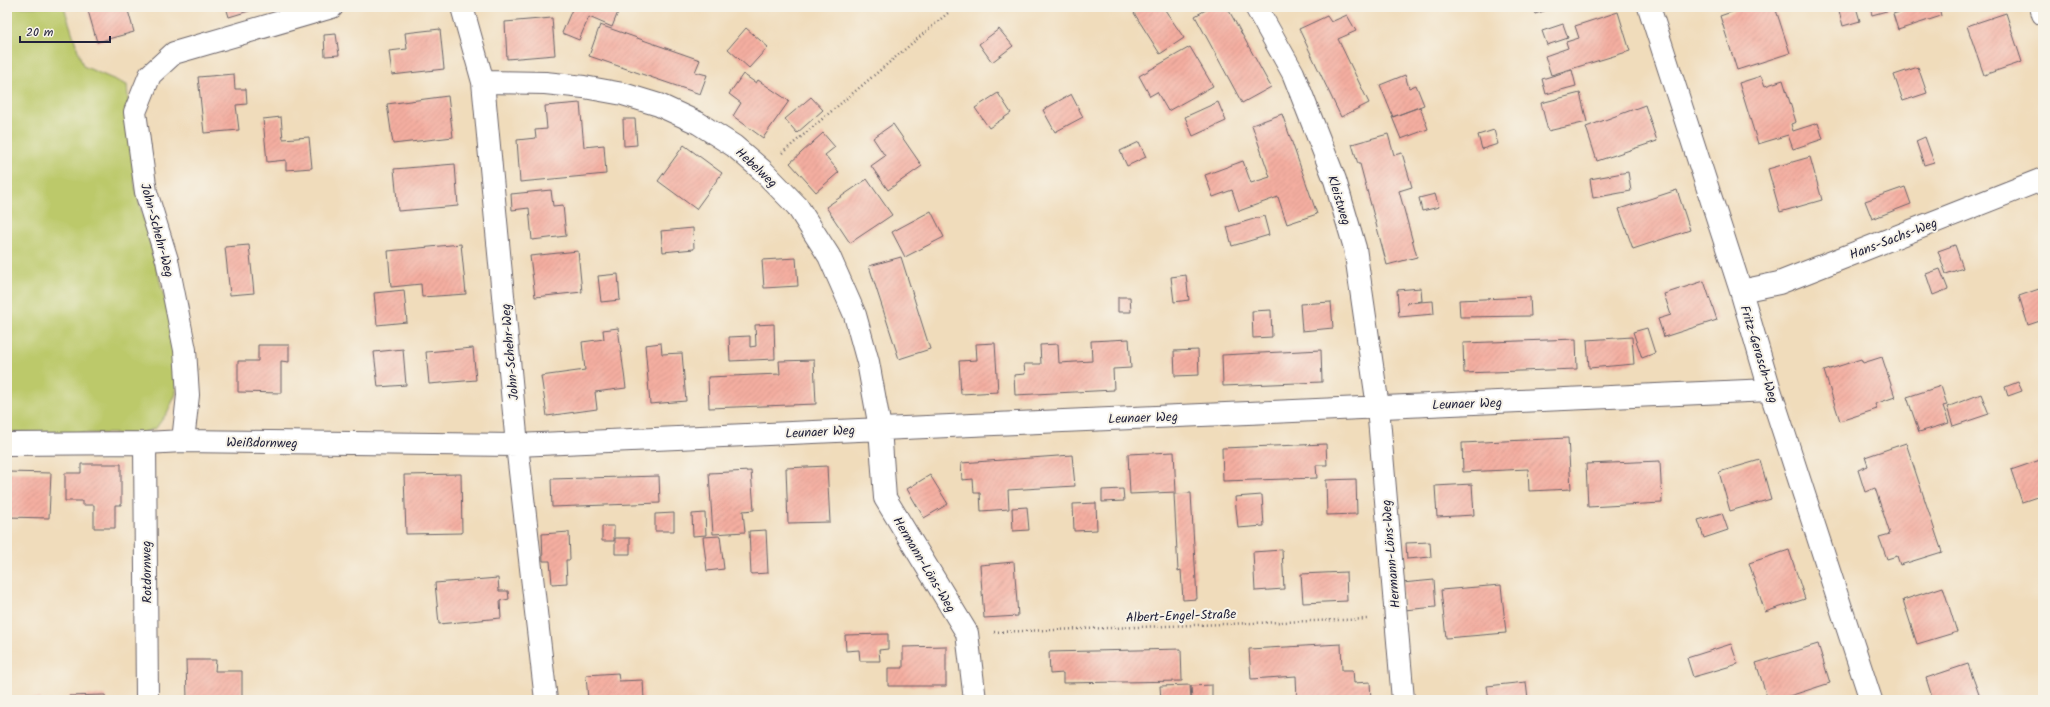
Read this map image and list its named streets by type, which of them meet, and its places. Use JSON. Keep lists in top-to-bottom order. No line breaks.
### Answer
{"streets":{"street":["Hebelweg","Kleistweg","John-Schehr-Weg","Hans-Sachs-Weg","Fritz-Gerasch-Weg","Leunaer Weg","Weißdornweg","Hermann-Löns-Weg","Rotdornweg"],"path":["Albert-Engel-Straße"]},"crossings":[["Hebelweg","John-Schehr-Weg"],["Hebelweg","Leunaer Weg"],["Hebelweg","Hermann-Löns-Weg"],["Kleistweg","Leunaer Weg"],["Kleistweg","Hermann-Löns-Weg"],["John-Schehr-Weg","Leunaer Weg"],["John-Schehr-Weg","Weißdornweg"],["Hans-Sachs-Weg","Fritz-Gerasch-Weg"],["Fritz-Gerasch-Weg","Leunaer Weg"],["Leunaer Weg","Weißdornweg"],["Leunaer Weg","Hermann-Löns-Weg"],["Weißdornweg","Rotdornweg"],["Hermann-Löns-Weg","Albert-Engel-Straße"]],"scale_bar":"20 m"}
